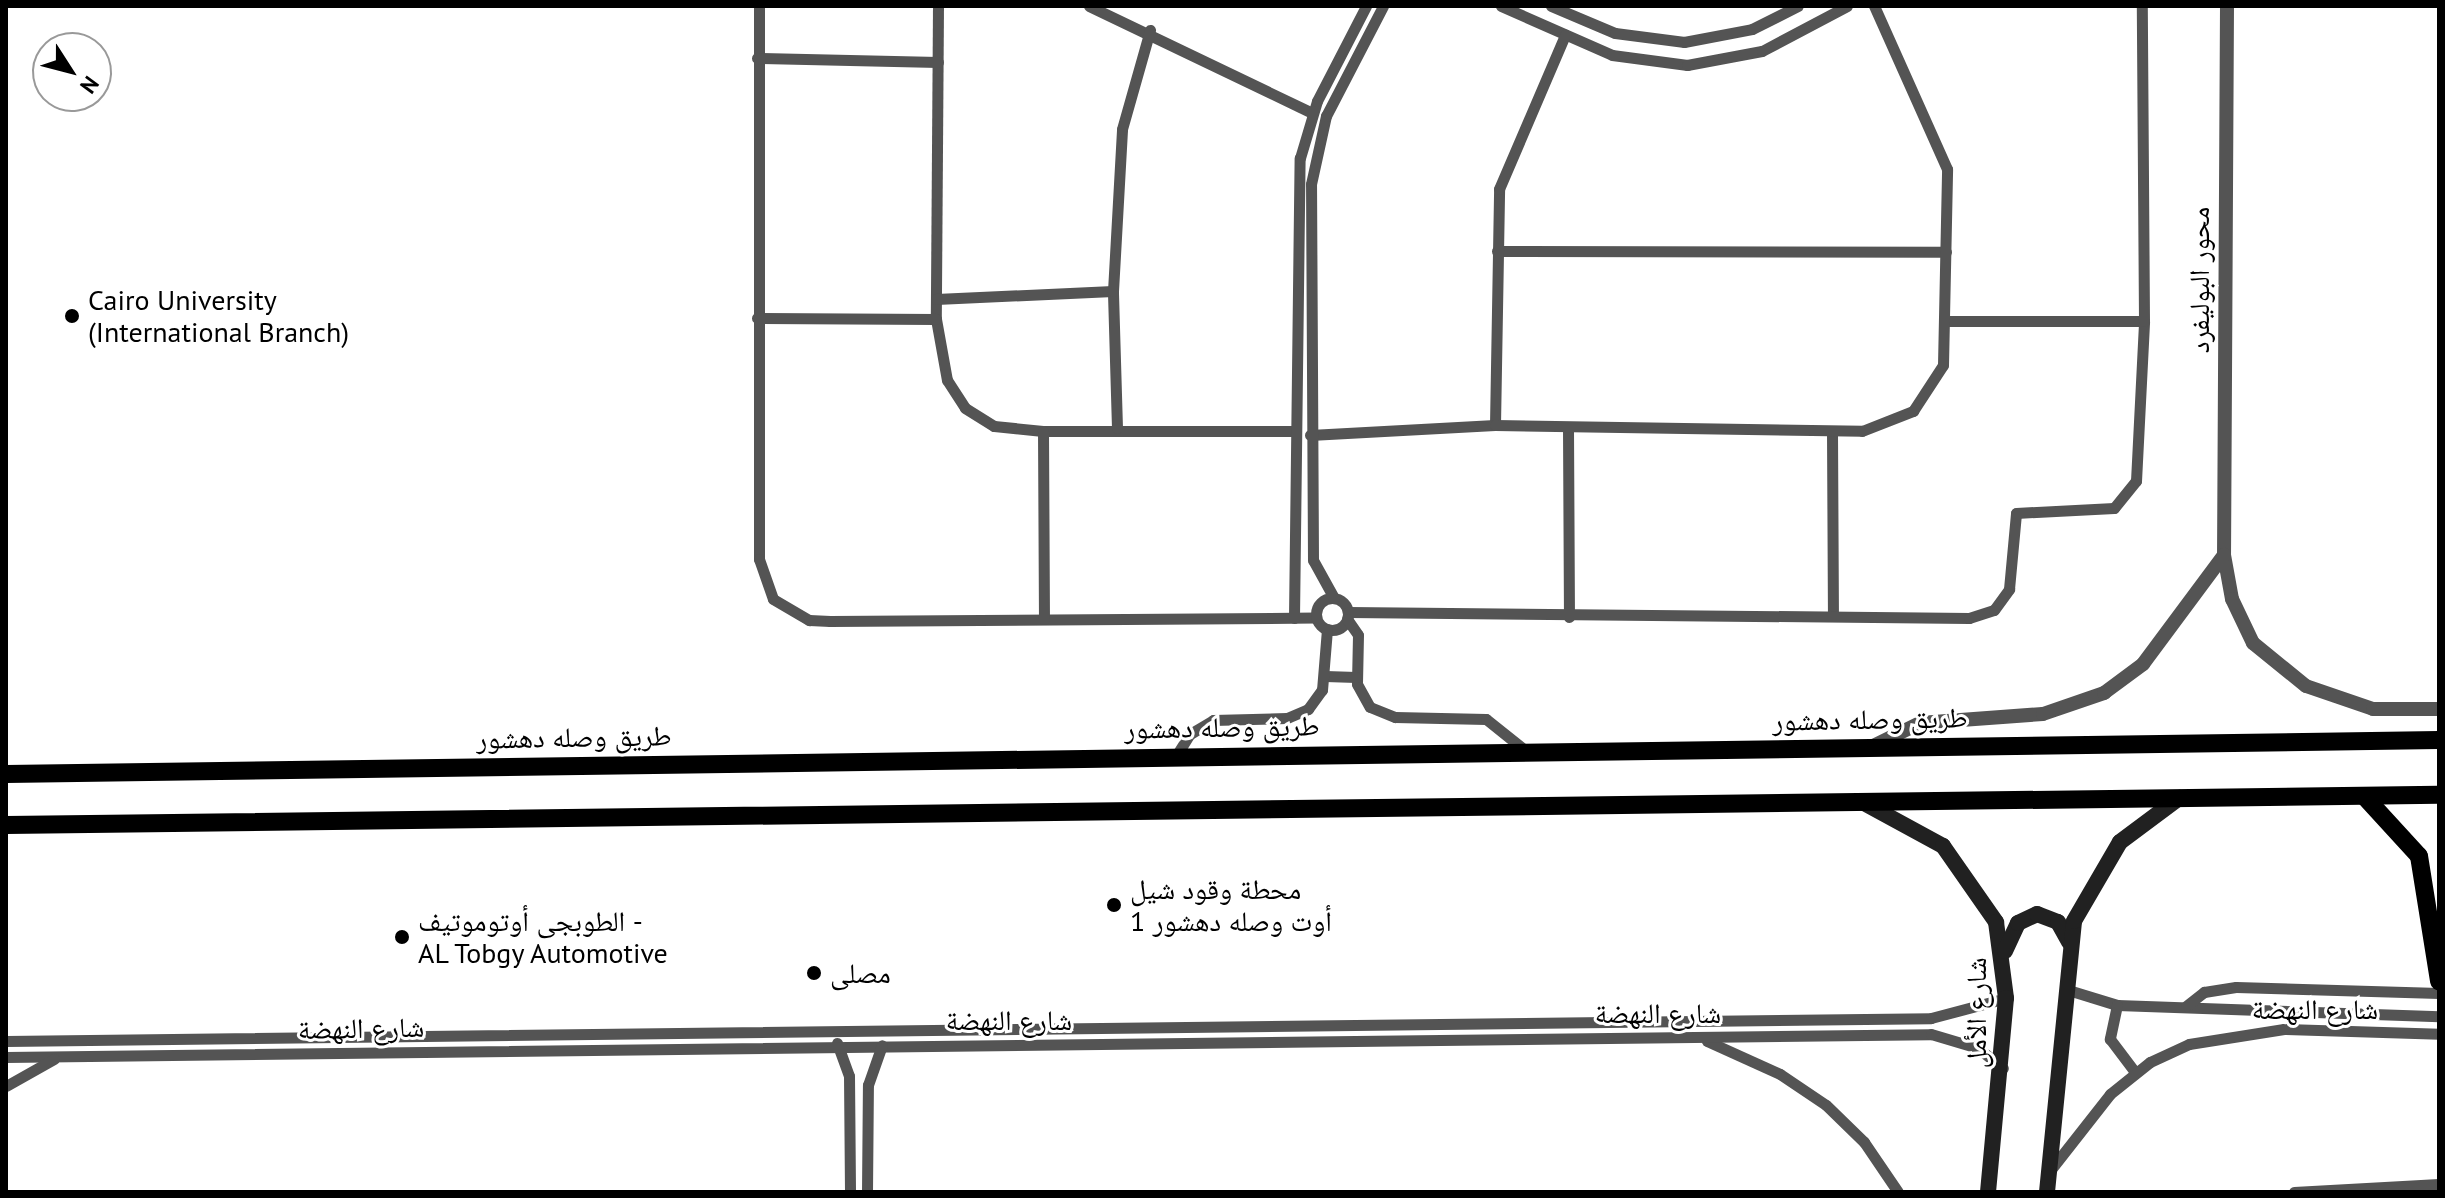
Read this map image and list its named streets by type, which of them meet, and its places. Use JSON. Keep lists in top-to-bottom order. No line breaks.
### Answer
{"streets":{"main road":["طريق وصله دهشور","شارع الأمل"],"street":["محور البوليفرد","شارع النهضة"]},"crossings":[["شارع النهضة","شارع الأمل"]],"places":["Cairo University (International Branch)","محطة وقود شيل أوت وصله دهشور 1","الطوبجى أوتوموتيف - AL Tobgy Automotive","مصلى"],"north":"bottom right"}
